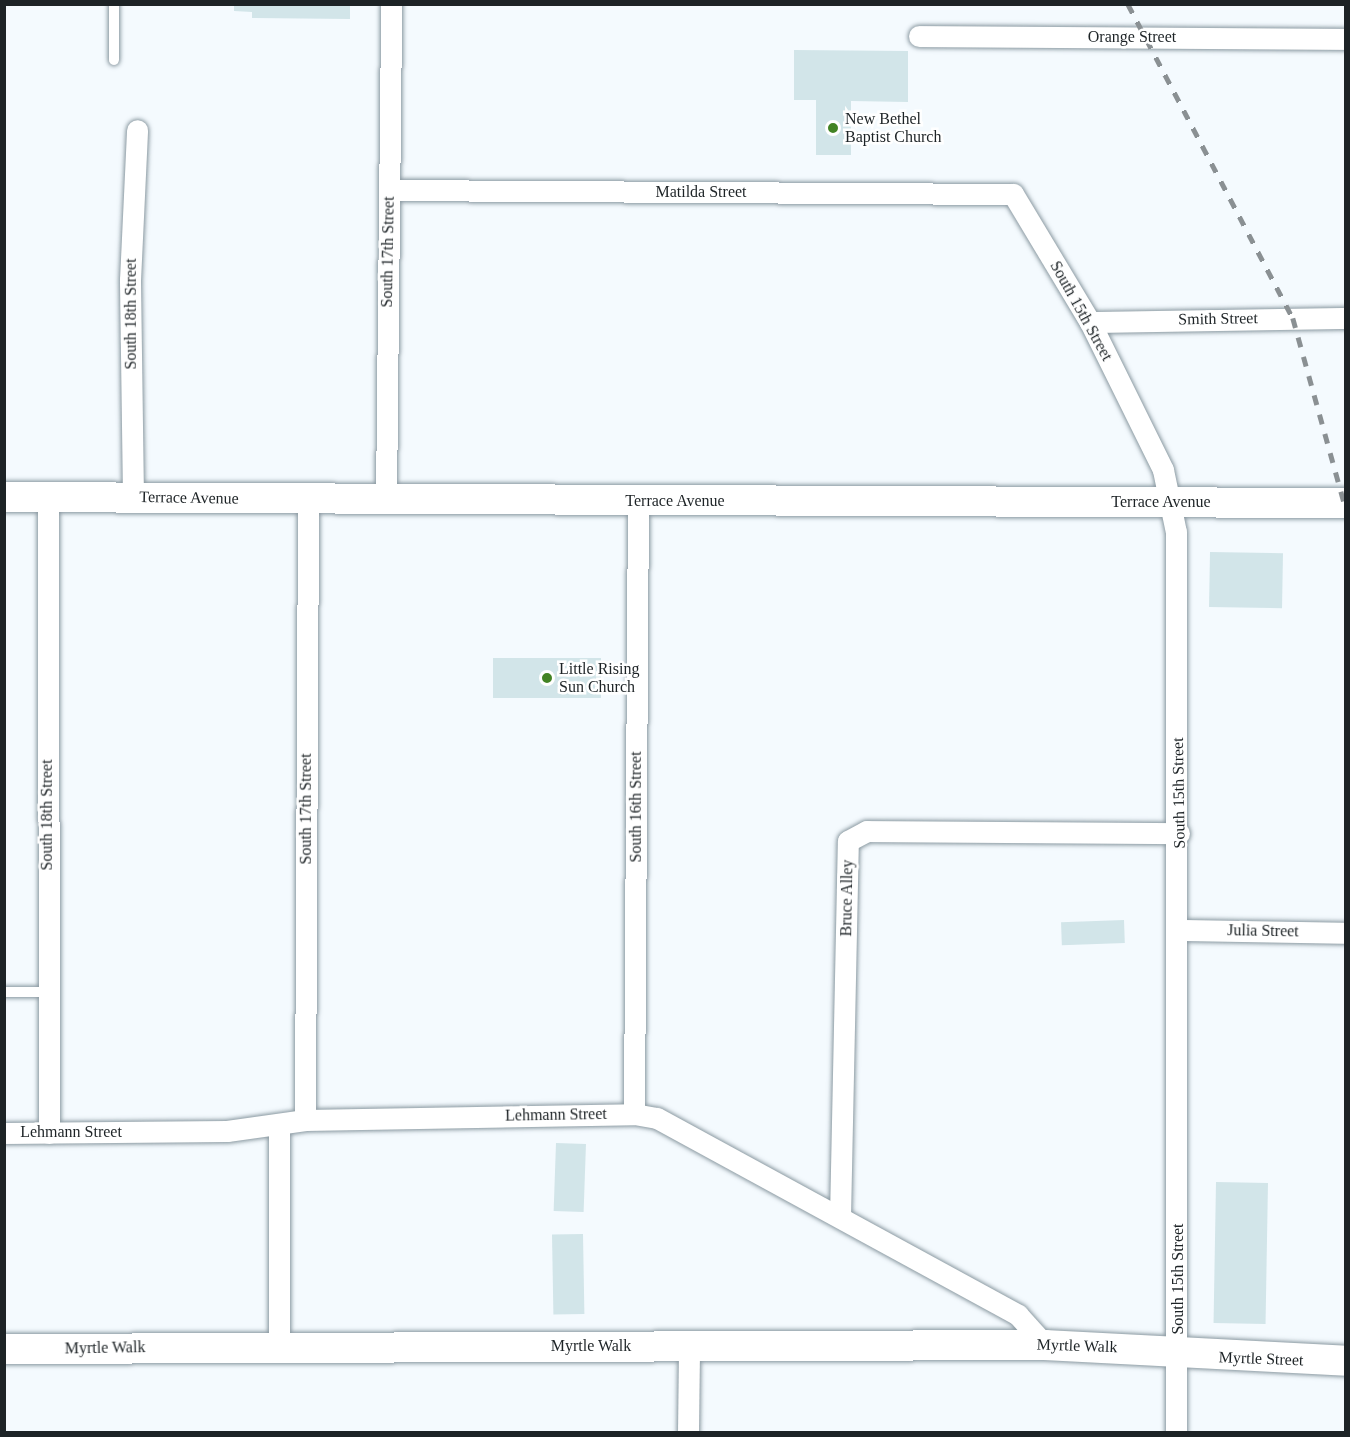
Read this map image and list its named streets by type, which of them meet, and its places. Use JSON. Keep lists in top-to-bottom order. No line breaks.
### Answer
{"streets":{"street":["Orange Street","Matilda Street","South 17th Street","South 15th Street","South 18th Street","Smith Street","Terrace Avenue","South 16th Street","Bruce Alley","Julia Street","Lehmann Street","Myrtle Walk","Myrtle Street"]},"crossings":[["Matilda Street","South 17th Street"],["Matilda Street","South 15th Street"],["South 17th Street","Terrace Avenue"],["South 17th Street","Lehmann Street"],["South 15th Street","Smith Street"],["South 15th Street","Terrace Avenue"],["South 15th Street","Bruce Alley"],["South 15th Street","Julia Street"],["South 15th Street","Myrtle Walk"],["South 15th Street","Myrtle Street"],["South 18th Street","Terrace Avenue"],["South 18th Street","Lehmann Street"],["Terrace Avenue","South 16th Street"],["South 16th Street","Lehmann Street"],["Bruce Alley","Lehmann Street"],["Lehmann Street","Myrtle Walk"],["Myrtle Walk","Myrtle Street"]],"places":["New Bethel Baptist Church","Little Rising Sun Church"]}
